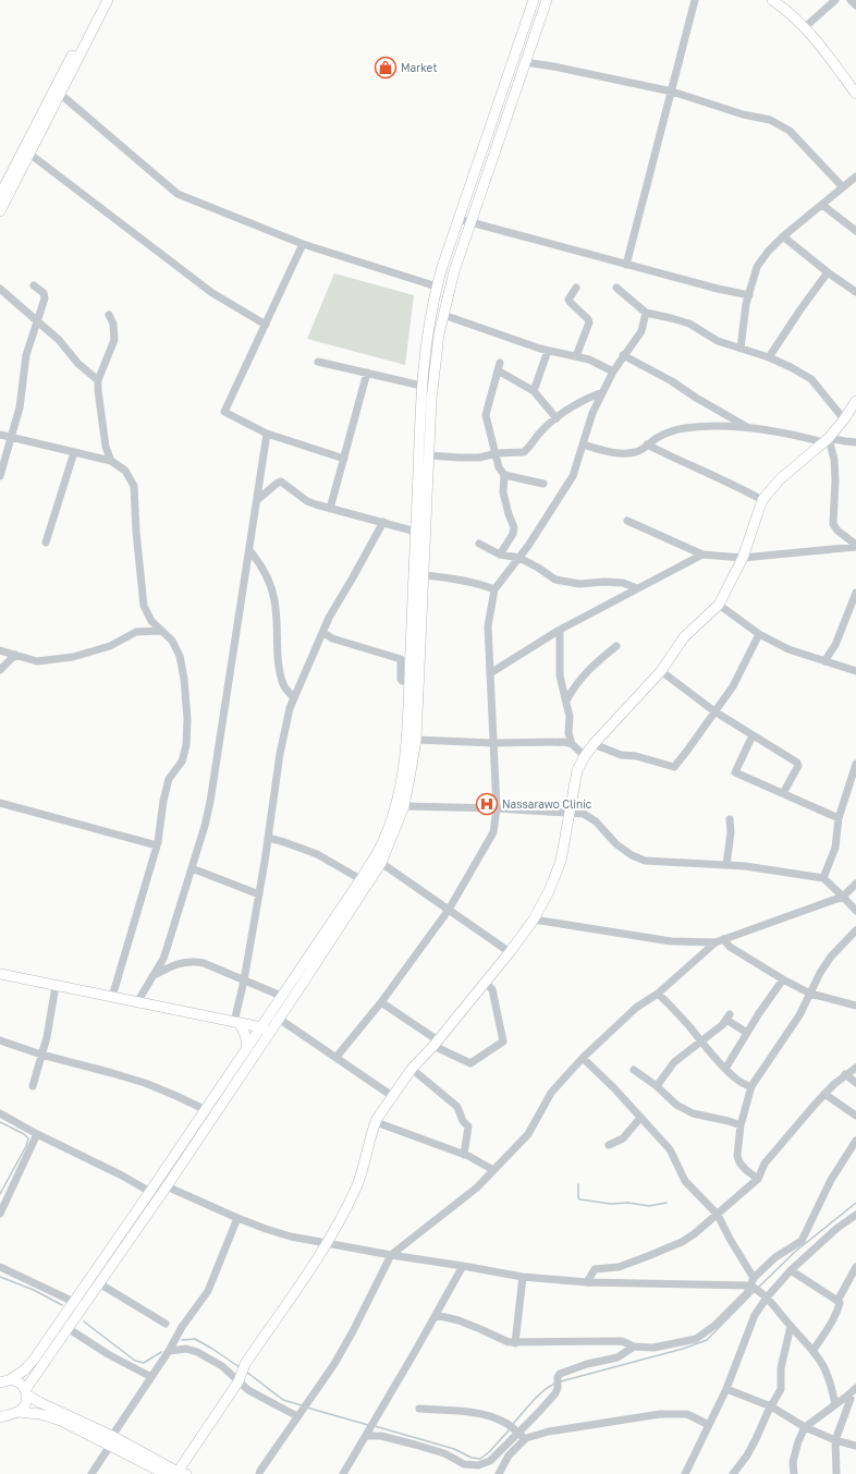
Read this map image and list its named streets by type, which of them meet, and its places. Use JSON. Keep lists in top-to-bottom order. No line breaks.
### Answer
{"places":{"shop":["Market"],"hospital":["Nassarawo Clinic"]}}
